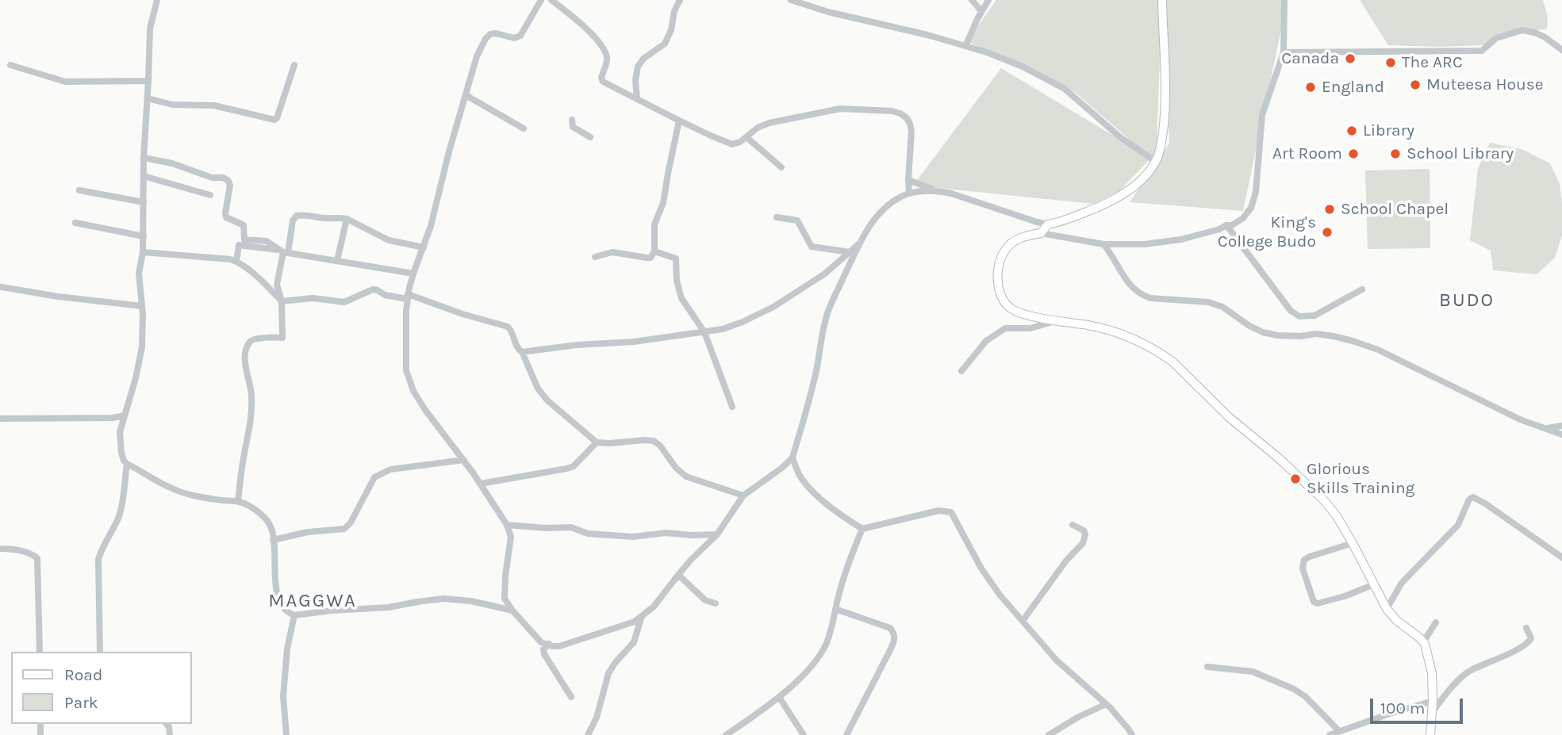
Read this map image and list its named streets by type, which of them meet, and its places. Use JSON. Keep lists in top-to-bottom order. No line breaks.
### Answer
{"districts":["BUDO","MAGGWA"],"places":["Canada","The ARC","Muteesa House","England","Library","Art Room","School Library","School Chapel","King's College Budo","Glorious Skills Training"],"legend":["Road","Park"],"scale_bar":"100 m"}
